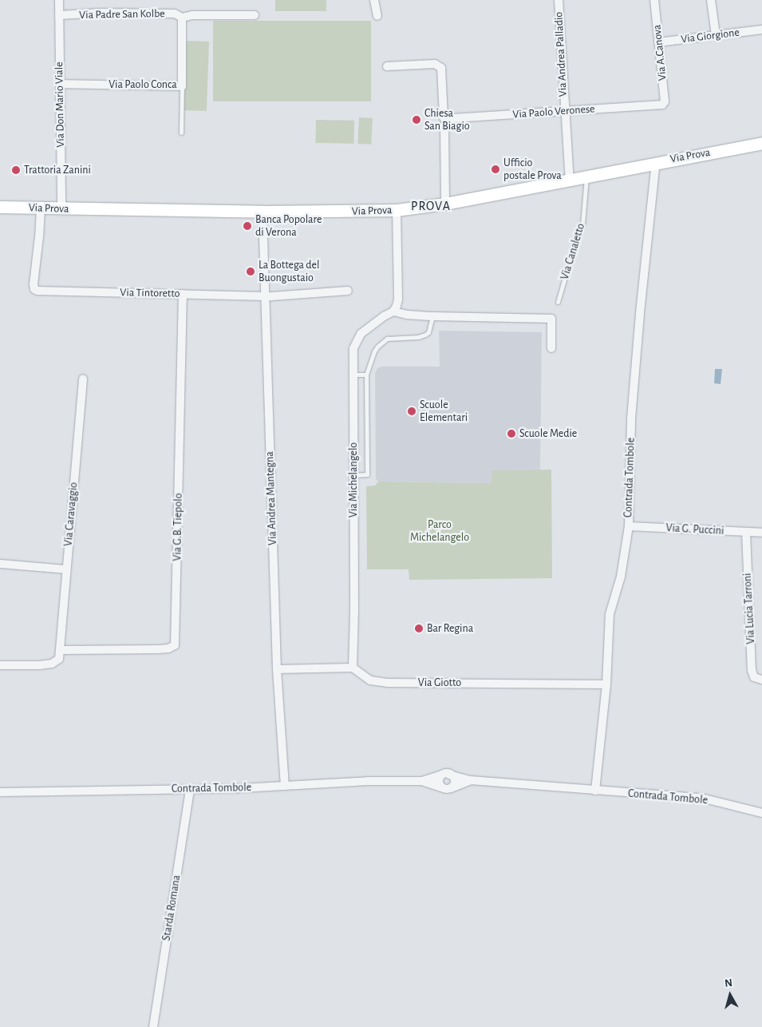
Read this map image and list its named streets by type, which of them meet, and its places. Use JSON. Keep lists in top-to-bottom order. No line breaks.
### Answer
{"streets":{"main road":["Via Prova"],"street":["Via Padre San Kolbe","Via Giorgione","Via A.Canova","Via Andrea Palladio","Via Paolo Conca","Via Don Mario Viale","Via Paolo Veronese","Via Tintoretto","Contrada Tombole","Via Michelangelo","Via Andrea Mantegna","Via Caravaggio","Via G.B. Tiepolo","Via G. Puccini","Via Lucia Tarroni","Via Giotto","Starda Romana"],"lane":["Via Canaletto"]},"crossings":[["Via Padre San Kolbe","Via Paolo Conca"],["Via Padre San Kolbe","Via Don Mario Viale"],["Via Giorgione","Via A.Canova"],["Via A.Canova","Via Paolo Veronese"],["Via Andrea Palladio","Via Paolo Veronese"],["Via Andrea Palladio","Via Prova"],["Via Paolo Conca","Via Don Mario Viale"],["Via Don Mario Viale","Via Prova"],["Via Prova","Via Canaletto"],["Via Prova","Via Tintoretto"],["Via Prova","Contrada Tombole"],["Via Prova","Via Andrea Mantegna"],["Via Tintoretto","Via Andrea Mantegna"],["Via Tintoretto","Via G.B. Tiepolo"],["Contrada Tombole","Via Andrea Mantegna"],["Contrada Tombole","Via G. Puccini"],["Contrada Tombole","Via Giotto"],["Contrada Tombole","Starda Romana"],["Via Michelangelo","Via Giotto"],["Via Caravaggio","Via G.B. Tiepolo"],["Via G. Puccini","Via Lucia Tarroni"]],"districts":["PROVA"],"parks":["Parco Michelangelo"],"places":["Chiesa San Biagio","Ufficio postale Prova","Trattoria Zanini","Banca Popolare di Verona","La Bottega del Buongustaio","Scuole Elementari","Scuole Medie","Bar Regina"],"north":"top"}
